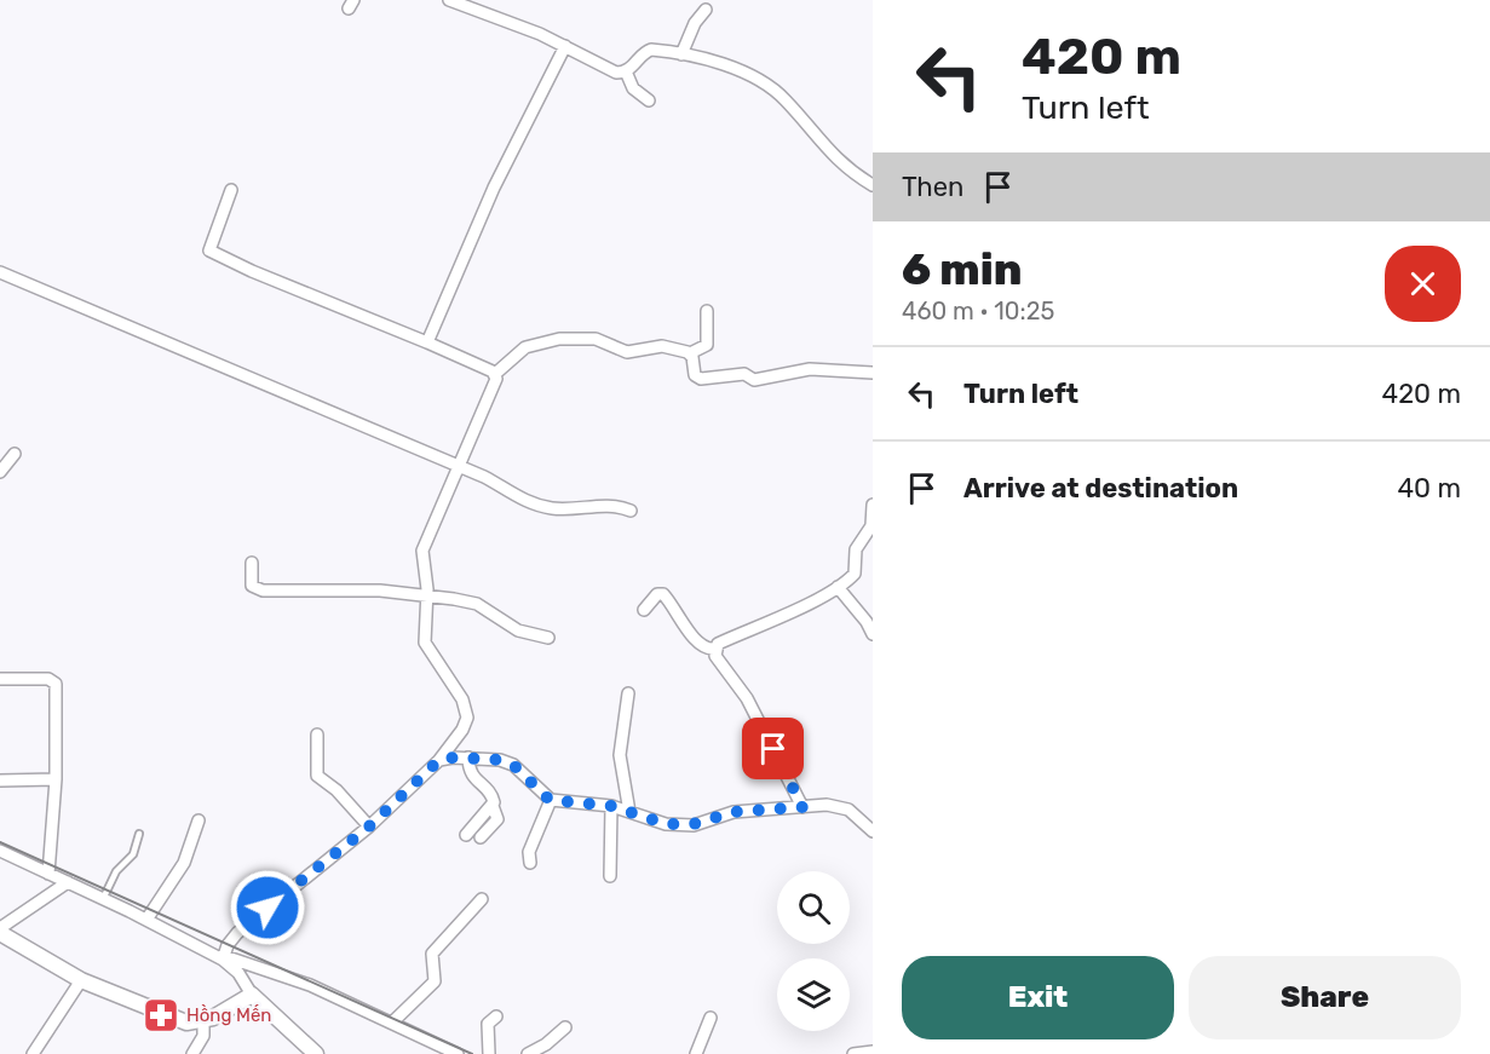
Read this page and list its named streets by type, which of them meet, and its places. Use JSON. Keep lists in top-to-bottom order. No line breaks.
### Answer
{"places":{"pharmacy":["Hồng Mến"]},"page":{"turn":["420 m","Turn left"],"then":"Then","heading":["6 min","460 m · 10:25"],"list":[{"name":"Turn left","value":"420 m"},{"name":"Arrive at destination","value":"40 m"}],"buttons":["Exit","Share"]}}
